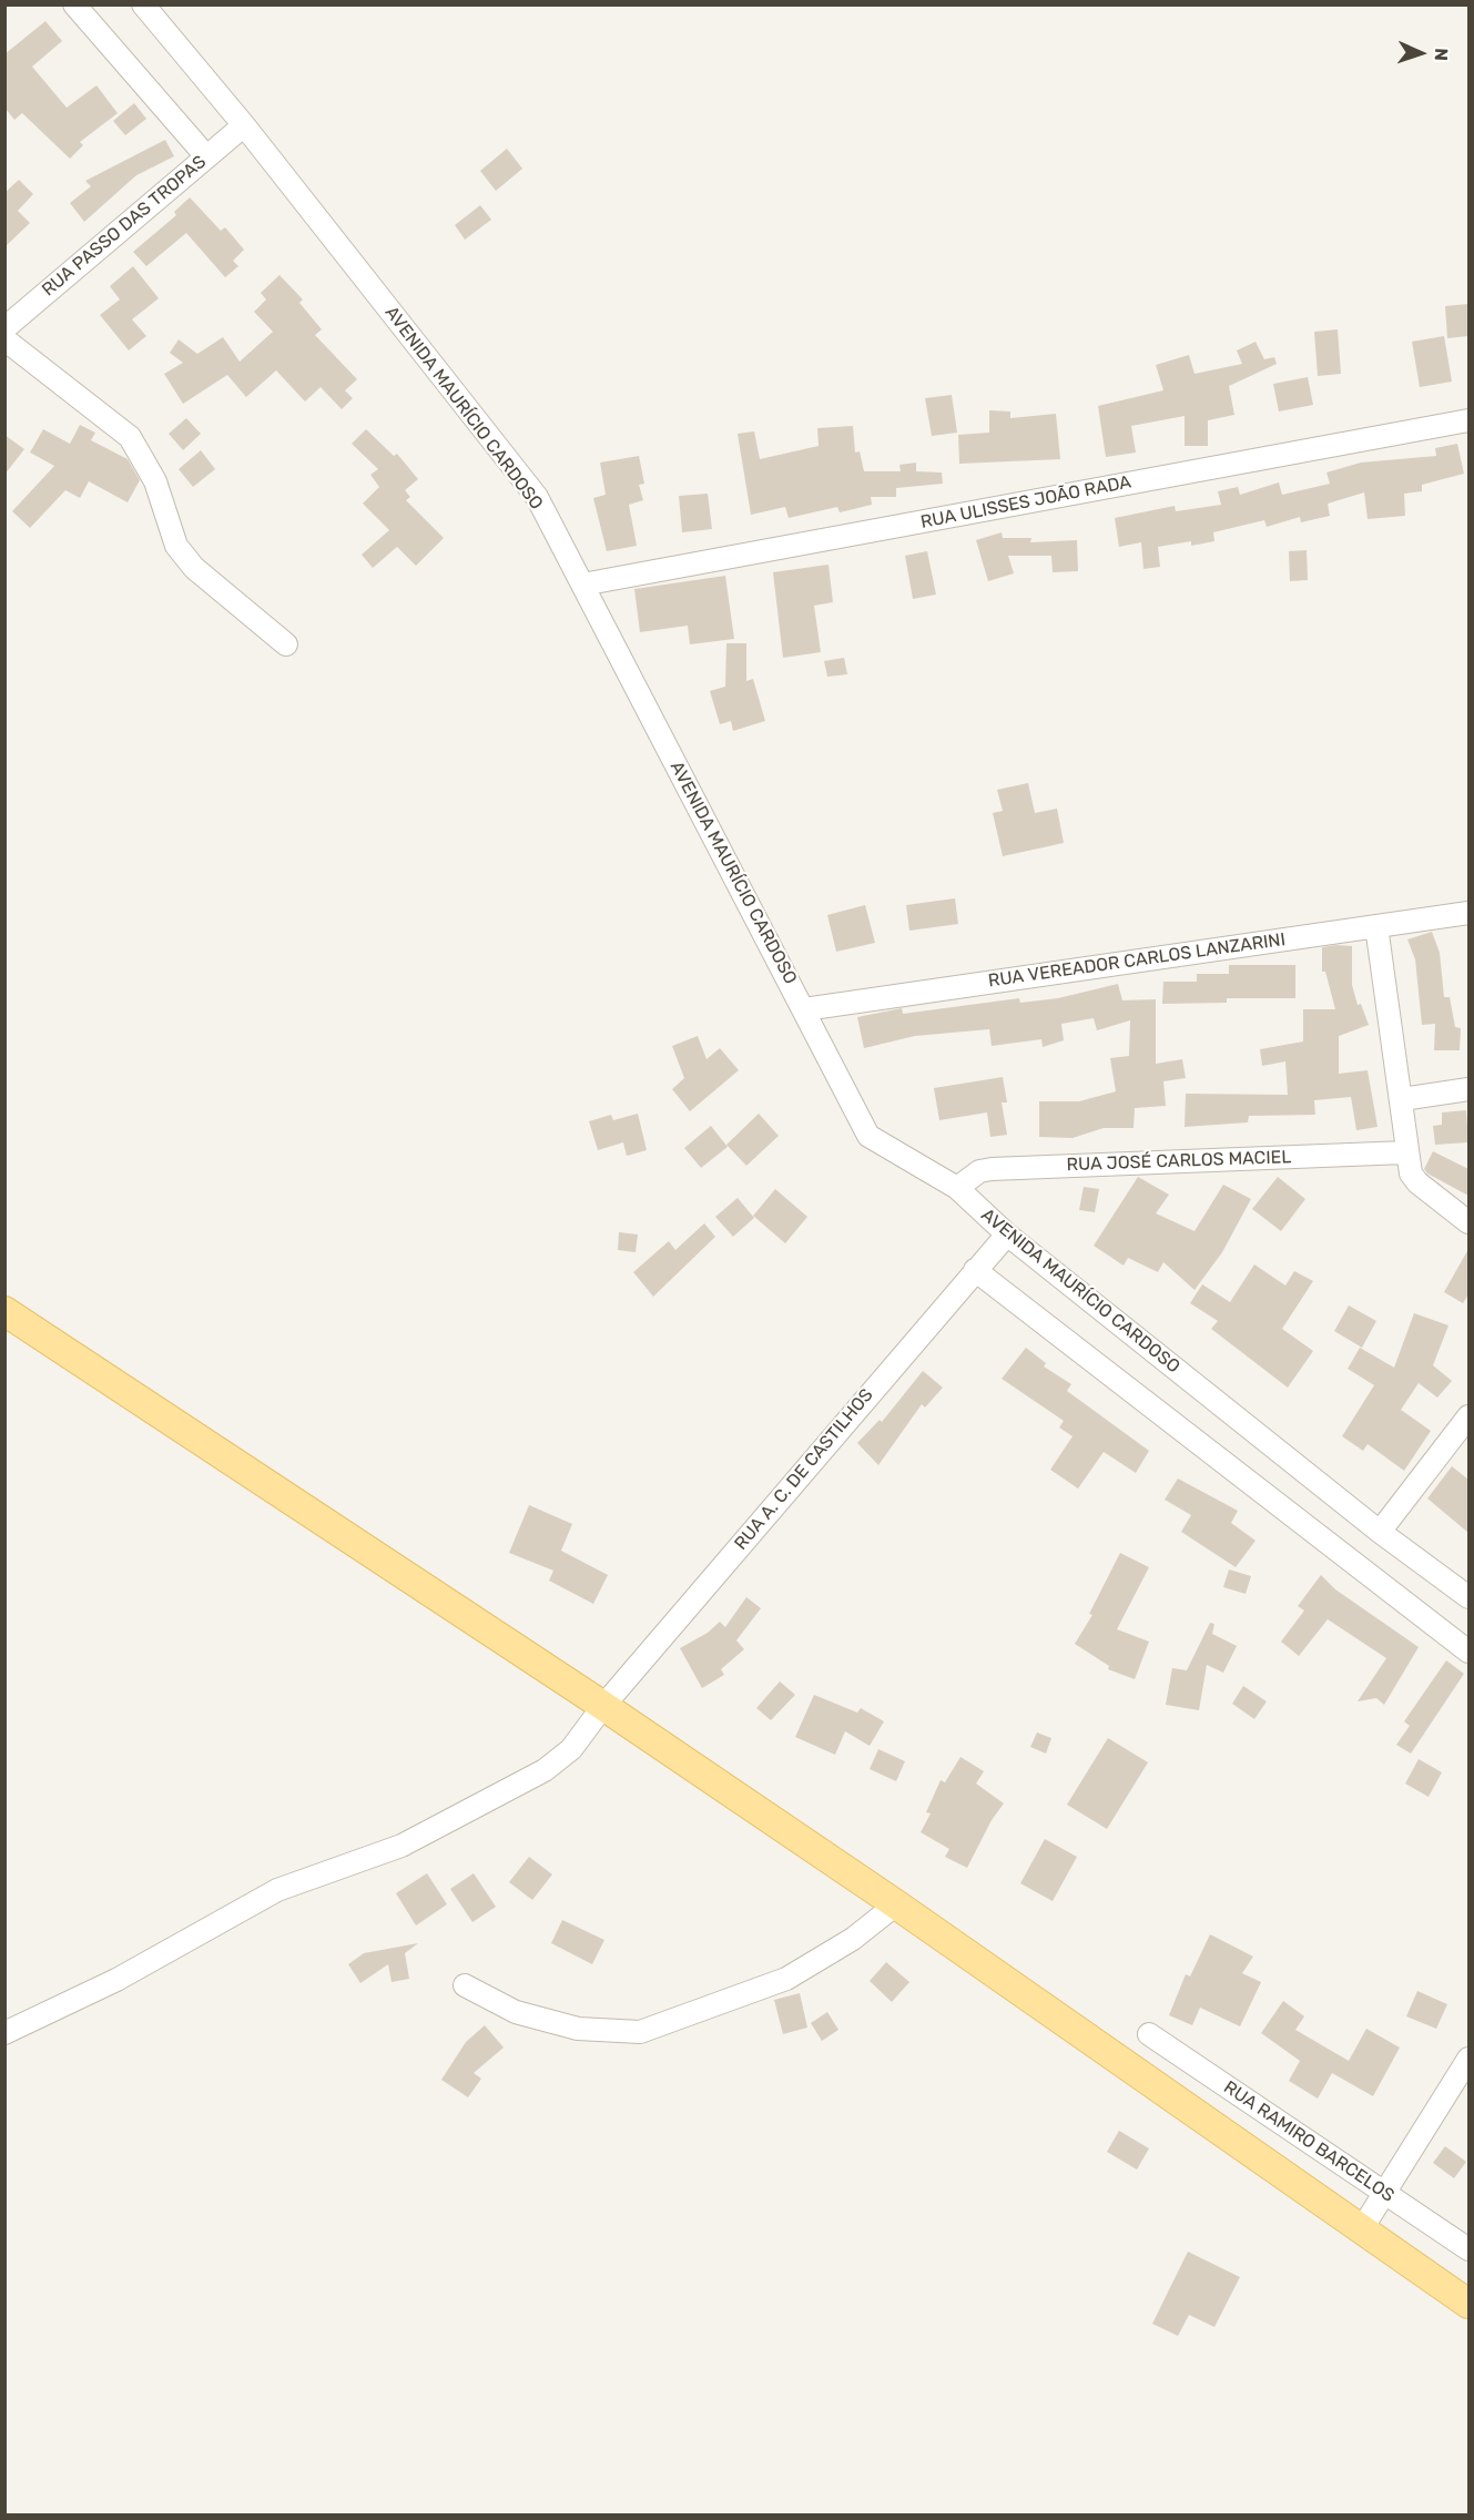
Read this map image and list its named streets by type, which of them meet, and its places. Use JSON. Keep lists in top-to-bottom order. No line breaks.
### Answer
{"streets":{"street":["RUA PASSO DAS TROPAS","AVENIDA MAURÍCIO CARDOSO","RUA ULISSES JOÃO RADA","RUA VEREADOR CARLOS LANZARINI","RUA JOSÉ CARLOS MACIEL","RUA A. C. DE CASTILHOS","RUA RAMIRO BARCELOS"]},"crossings":[["RUA PASSO DAS TROPAS","AVENIDA MAURÍCIO CARDOSO"],["AVENIDA MAURÍCIO CARDOSO","RUA ULISSES JOÃO RADA"],["AVENIDA MAURÍCIO CARDOSO","RUA VEREADOR CARLOS LANZARINI"],["AVENIDA MAURÍCIO CARDOSO","RUA JOSÉ CARLOS MACIEL"],["AVENIDA MAURÍCIO CARDOSO","RUA A. C. DE CASTILHOS"]],"north":"right"}
